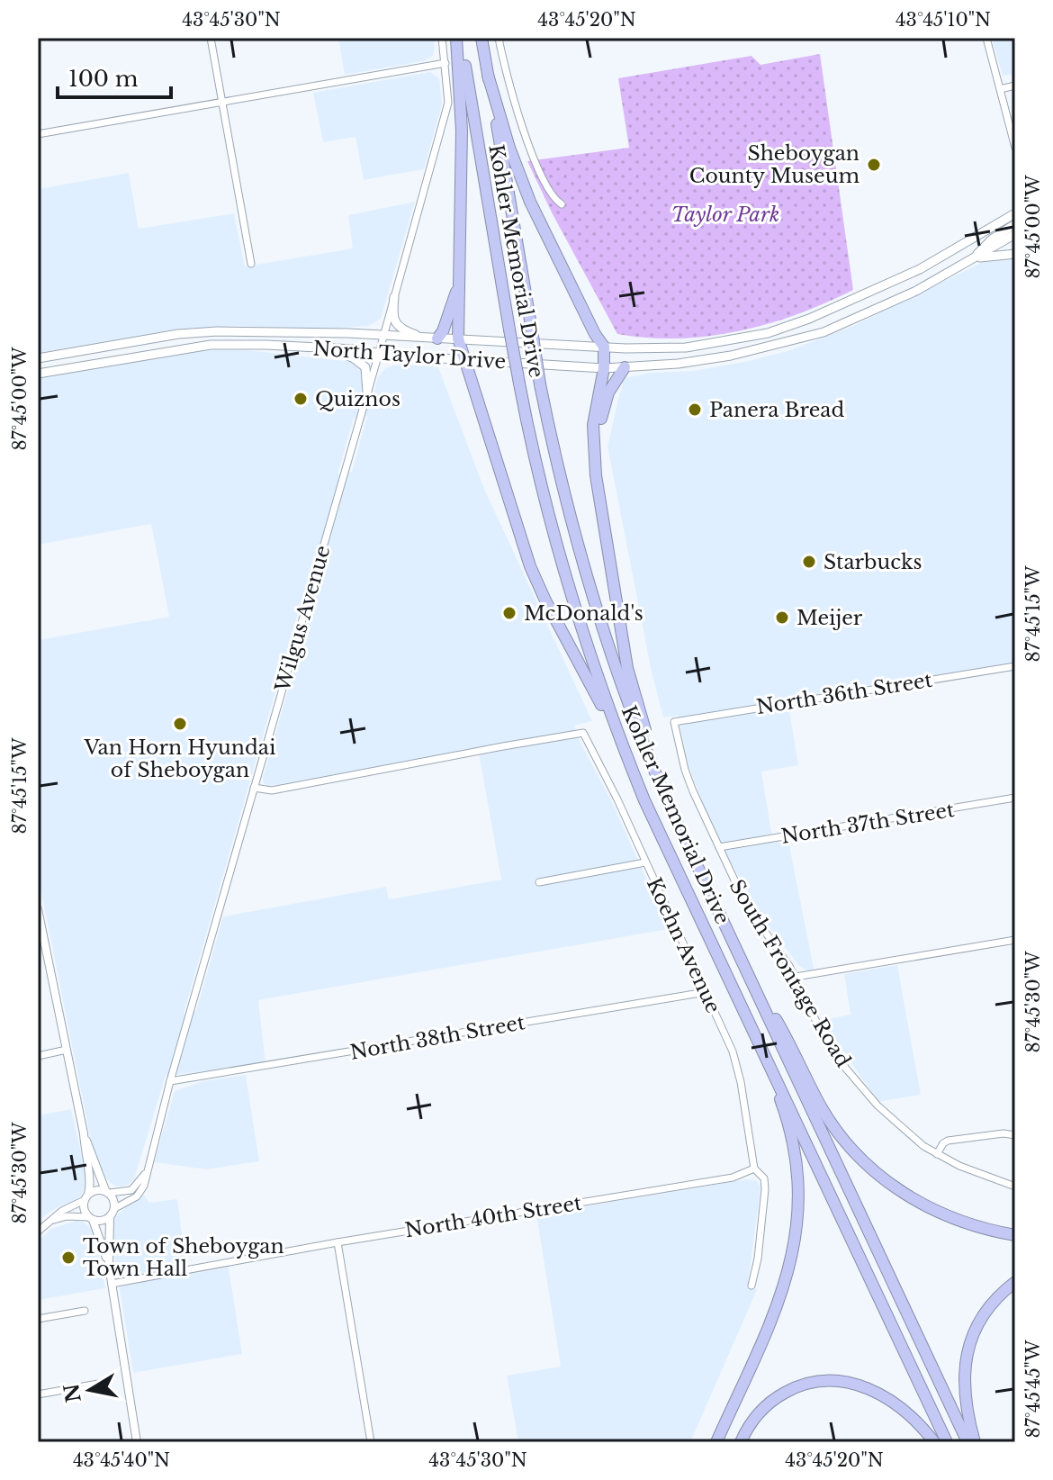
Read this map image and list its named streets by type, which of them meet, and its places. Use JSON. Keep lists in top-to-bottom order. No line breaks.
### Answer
{"streets":{"highway":["Kohler Memorial Drive"],"main road":["North Taylor Drive"],"street":["Wilgus Avenue","North 36th Street","North 37th Street","Koehn Avenue","South Frontage Road","North 38th Street","North 40th Street"]},"crossings":[["North Taylor Drive","Wilgus Avenue"],["Wilgus Avenue","Koehn Avenue"],["Wilgus Avenue","North 38th Street"],["North 36th Street","South Frontage Road"],["North 37th Street","South Frontage Road"],["Koehn Avenue","North 38th Street"],["Koehn Avenue","North 40th Street"]],"parks":["Taylor Park"],"places":["Sheboygan County Museum","Quiznos","Panera Bread","Starbucks","McDonald's","Meijer","Van Horn Hyundai of Sheboygan","Town of Sheboygan Town Hall"],"scale_bar":"100 m","north":"left","coordinates":["43°45'30\"N","43°45'20\"N","43°45'10\"N","87°45'00\"W","87°45'15\"W","87°45'30\"W","87°45'45\"W","43°45'40\"N"]}
